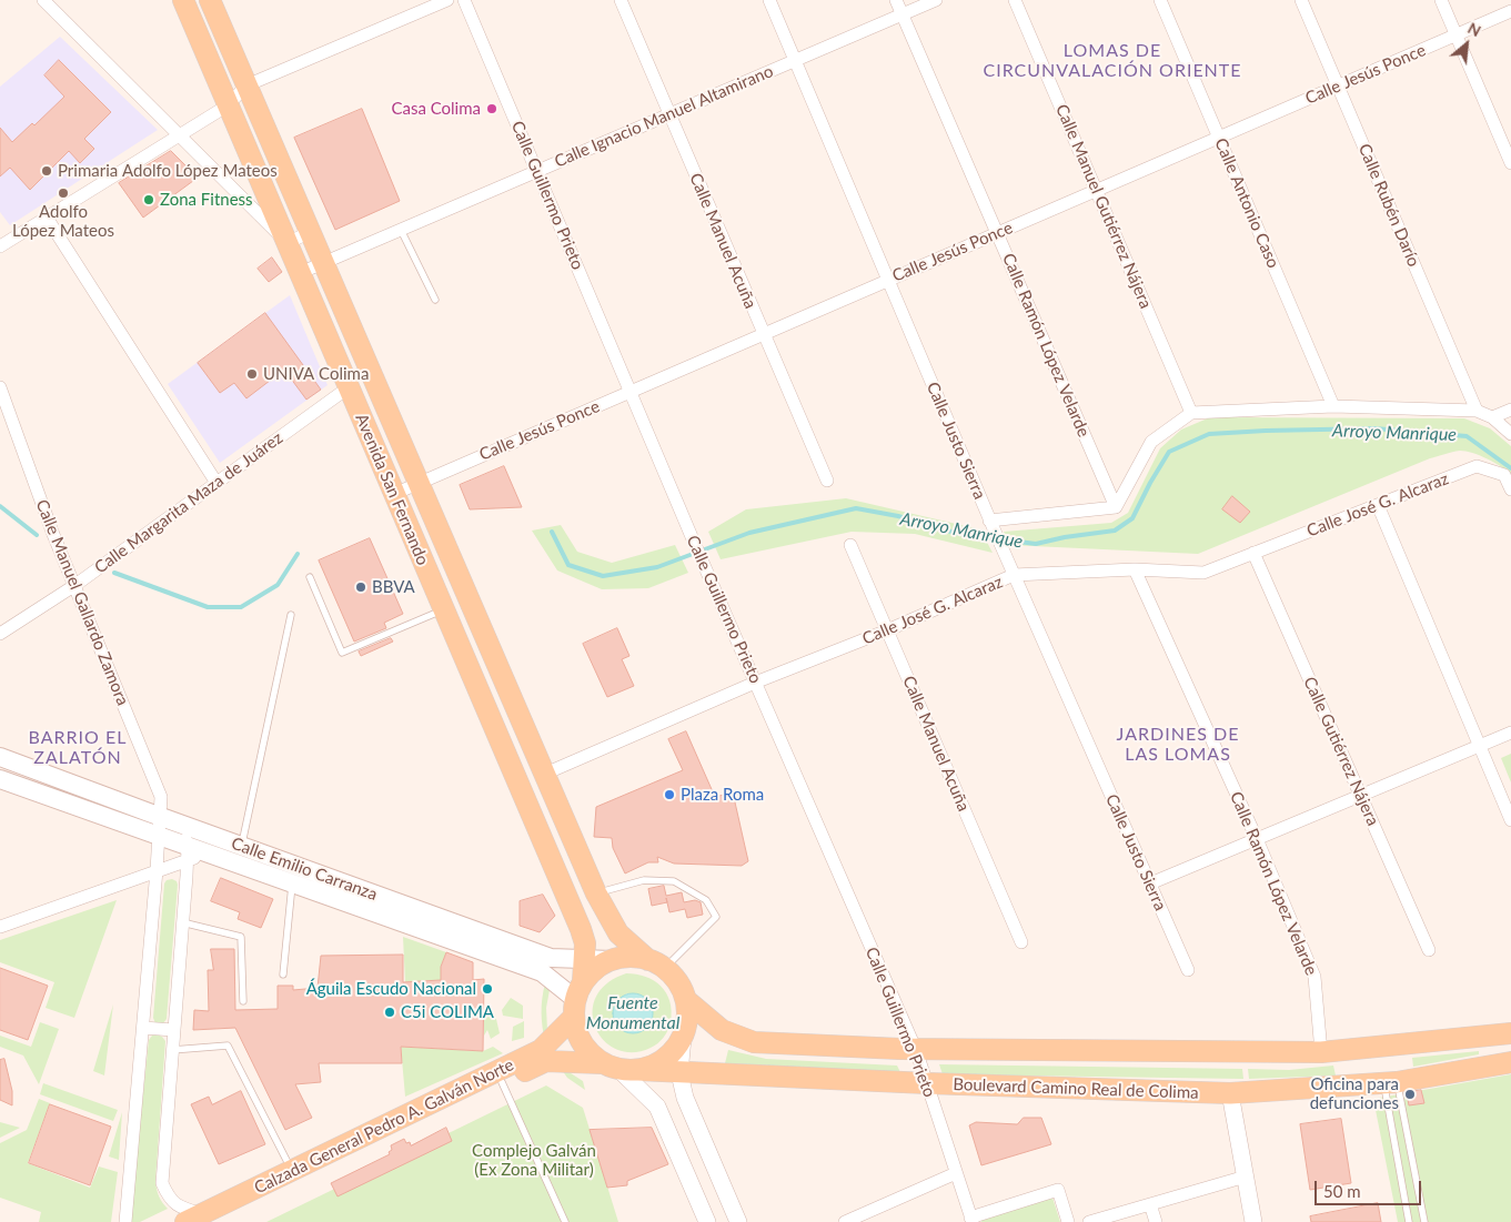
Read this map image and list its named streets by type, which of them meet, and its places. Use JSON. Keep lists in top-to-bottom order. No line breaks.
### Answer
{"streets":{"main road":["Avenida San Fernando","Calle Emilio Carranza","Boulevard Camino Real de Colima","Calzada General Pedro A. Galván Norte"],"street":["Calle Jesús Ponce","Calle Ignacio Manuel Altamirano","Calle Guillermo Prieto","Calle Antonio Caso","Calle Rubén Darío","Calle Manuel Gutiérrez Nájera","Calle Manuel Acuña","Calle Ramón López Velarde","Calle Justo Sierra","Calle Margarita Maza de Juárez","Calle José G. Alcaraz","Calle Manuel Gallardo Zamora","Calle Gutiérrez Nájera"]},"crossings":[["Calle Jesús Ponce","Calle Guillermo Prieto"],["Calle Jesús Ponce","Calle Antonio Caso"],["Calle Jesús Ponce","Calle Rubén Darío"],["Calle Jesús Ponce","Calle Manuel Gutiérrez Nájera"],["Calle Jesús Ponce","Calle Manuel Acuña"],["Calle Jesús Ponce","Calle Ramón López Velarde"],["Calle Jesús Ponce","Calle Justo Sierra"],["Calle Jesús Ponce","Avenida San Fernando"],["Calle Ignacio Manuel Altamirano","Calle Guillermo Prieto"],["Calle Ignacio Manuel Altamirano","Calle Manuel Acuña"],["Calle Ignacio Manuel Altamirano","Calle Ramón López Velarde"],["Calle Ignacio Manuel Altamirano","Calle Justo Sierra"],["Calle Ignacio Manuel Altamirano","Avenida San Fernando"],["Calle Guillermo Prieto","Calle José G. Alcaraz"],["Calle Guillermo Prieto","Boulevard Camino Real de Colima"],["Calle Manuel Acuña","Calle José G. Alcaraz"],["Calle Ramón López Velarde","Calle José G. Alcaraz"],["Calle Ramón López Velarde","Boulevard Camino Real de Colima"],["Calle Justo Sierra","Calle José G. Alcaraz"],["Avenida San Fernando","Calle Margarita Maza de Juárez"],["Avenida San Fernando","Calle José G. Alcaraz"],["Avenida San Fernando","Calle Emilio Carranza"],["Avenida San Fernando","Boulevard Camino Real de Colima"],["Avenida San Fernando","Calzada General Pedro A. Galván Norte"],["Calle Margarita Maza de Juárez","Calle Manuel Gallardo Zamora"],["Calle José G. Alcaraz","Calle Gutiérrez Nájera"],["Calle Manuel Gallardo Zamora","Calle Emilio Carranza"],["Calle Emilio Carranza","Boulevard Camino Real de Colima"],["Calle Emilio Carranza","Calzada General Pedro A. Galván Norte"],["Boulevard Camino Real de Colima","Calzada General Pedro A. Galván Norte"]],"districts":["LOMAS DE CIRCUNVALACIÓN ORIENTE","JARDINES DE LAS LOMAS","BARRIO EL ZALATÓN"],"water":["Arroyo Manrique","Fuente Monumental"],"parks":["Complejo Galván (Ex Zona Militar)"],"places":["Casa Colima","Primaria Adolfo López Mateos","Adolfo López Mateos","Zona Fitness","UNIVA Colima","BBVA","Plaza Roma","Águila Escudo Nacional","C5i COLIMA","Oficina para defunciones"],"scale_bar":"50 m","north":"top right"}
